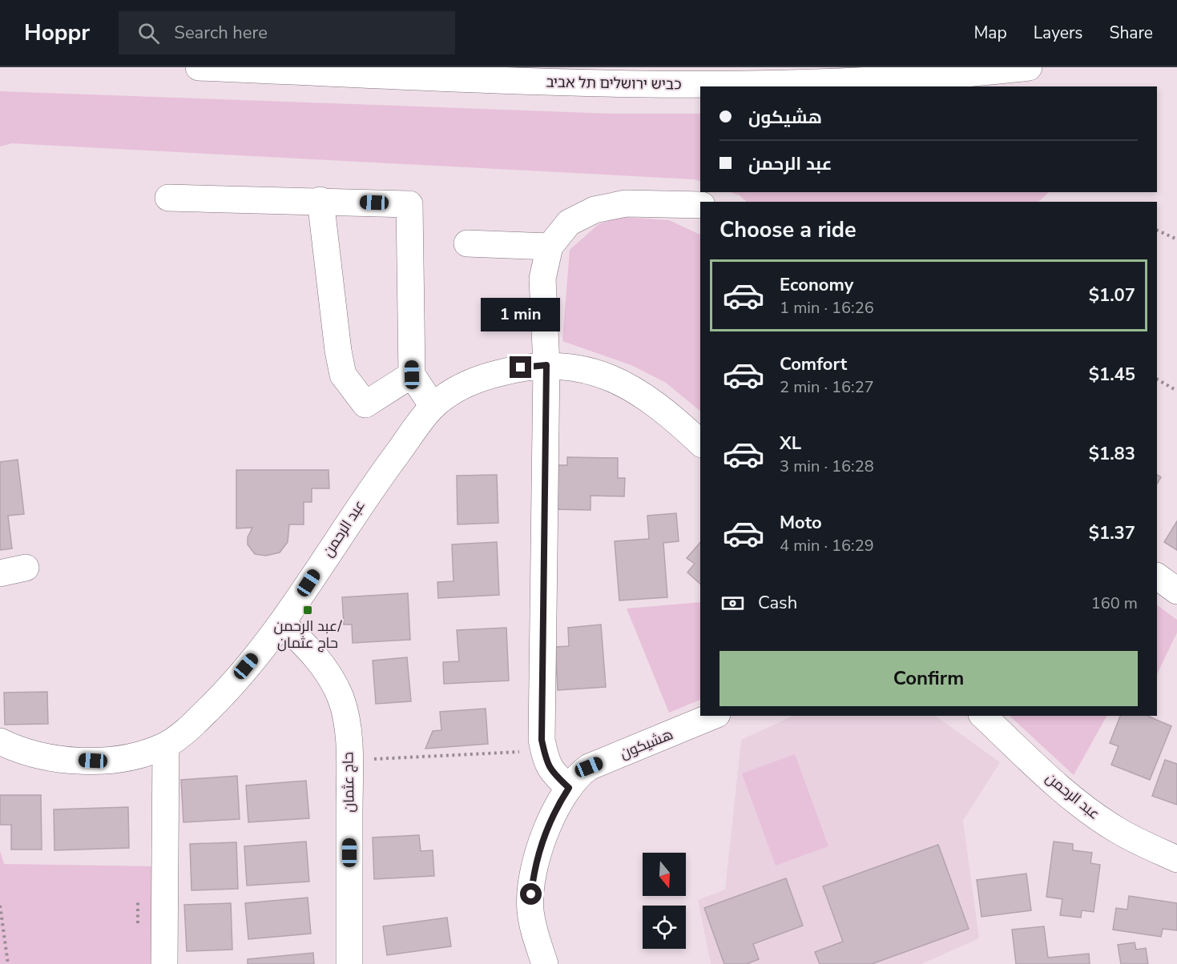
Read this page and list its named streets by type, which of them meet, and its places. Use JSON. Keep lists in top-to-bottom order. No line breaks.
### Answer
{"streets":{"main road":["כביש ירושלים תל אביב","عبد الرحمن","هشيكون","حاج عثمان"]},"crossings":[["عبد الرحمن","حاج عثمان"]],"places":{"transit":["عبد الرحمن/ حاج عثمان"]},"north":"bottom","page":{"header":"Hoppr","search":"Search here","nav":["Map","Layers","Share"],"banner":["هشيكون","عبد الرحمن"],"heading":"Choose a ride","list":[{"name":"Economy","note":"1 min · 16:26","value":"$1.07"},{"name":"Comfort","note":"2 min · 16:27","value":"$1.45"},{"name":"XL","note":"3 min · 16:28","value":"$1.83"},{"name":"Moto","note":"4 min · 16:29","value":"$1.37"}],"bubble":"1 min","pay":["Cash","160 m"],"buttons":"Confirm"}}
